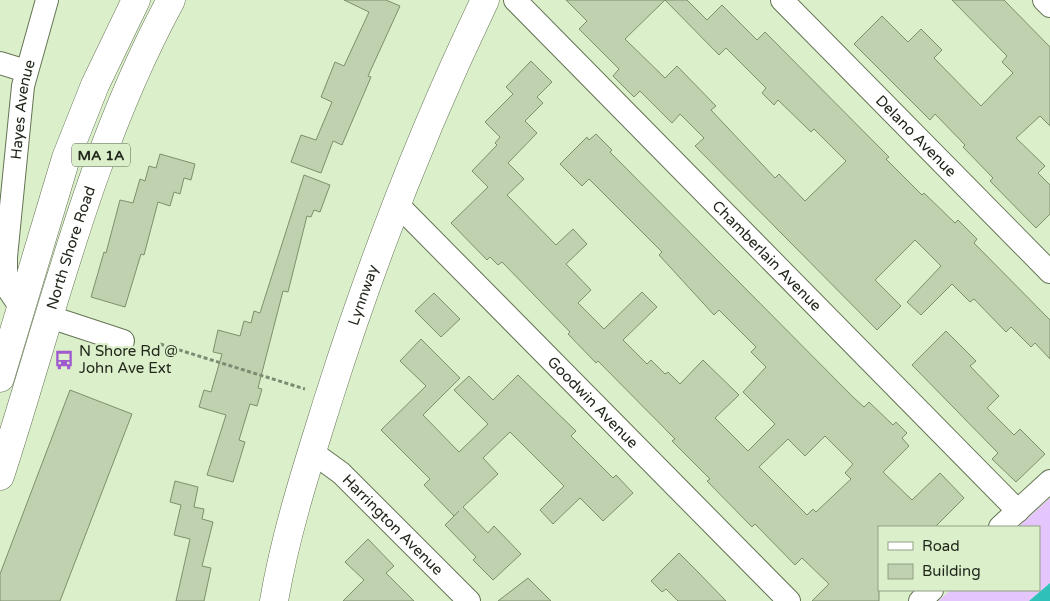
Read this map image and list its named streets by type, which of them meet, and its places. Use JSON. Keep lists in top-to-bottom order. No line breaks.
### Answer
{"streets":{"main road":["MA 1A","North Shore Road","Lynnway"],"street":["Hayes Avenue","Delano Avenue","Chamberlain Avenue","Goodwin Avenue","Harrington Avenue"]},"crossings":[["Hayes Avenue","North Shore Road"],["Lynnway","Goodwin Avenue"],["Lynnway","Harrington Avenue"]],"places":{"bus stop":["N Shore Rd @ John Ave Ext"]},"legend":["Road","Building"]}
